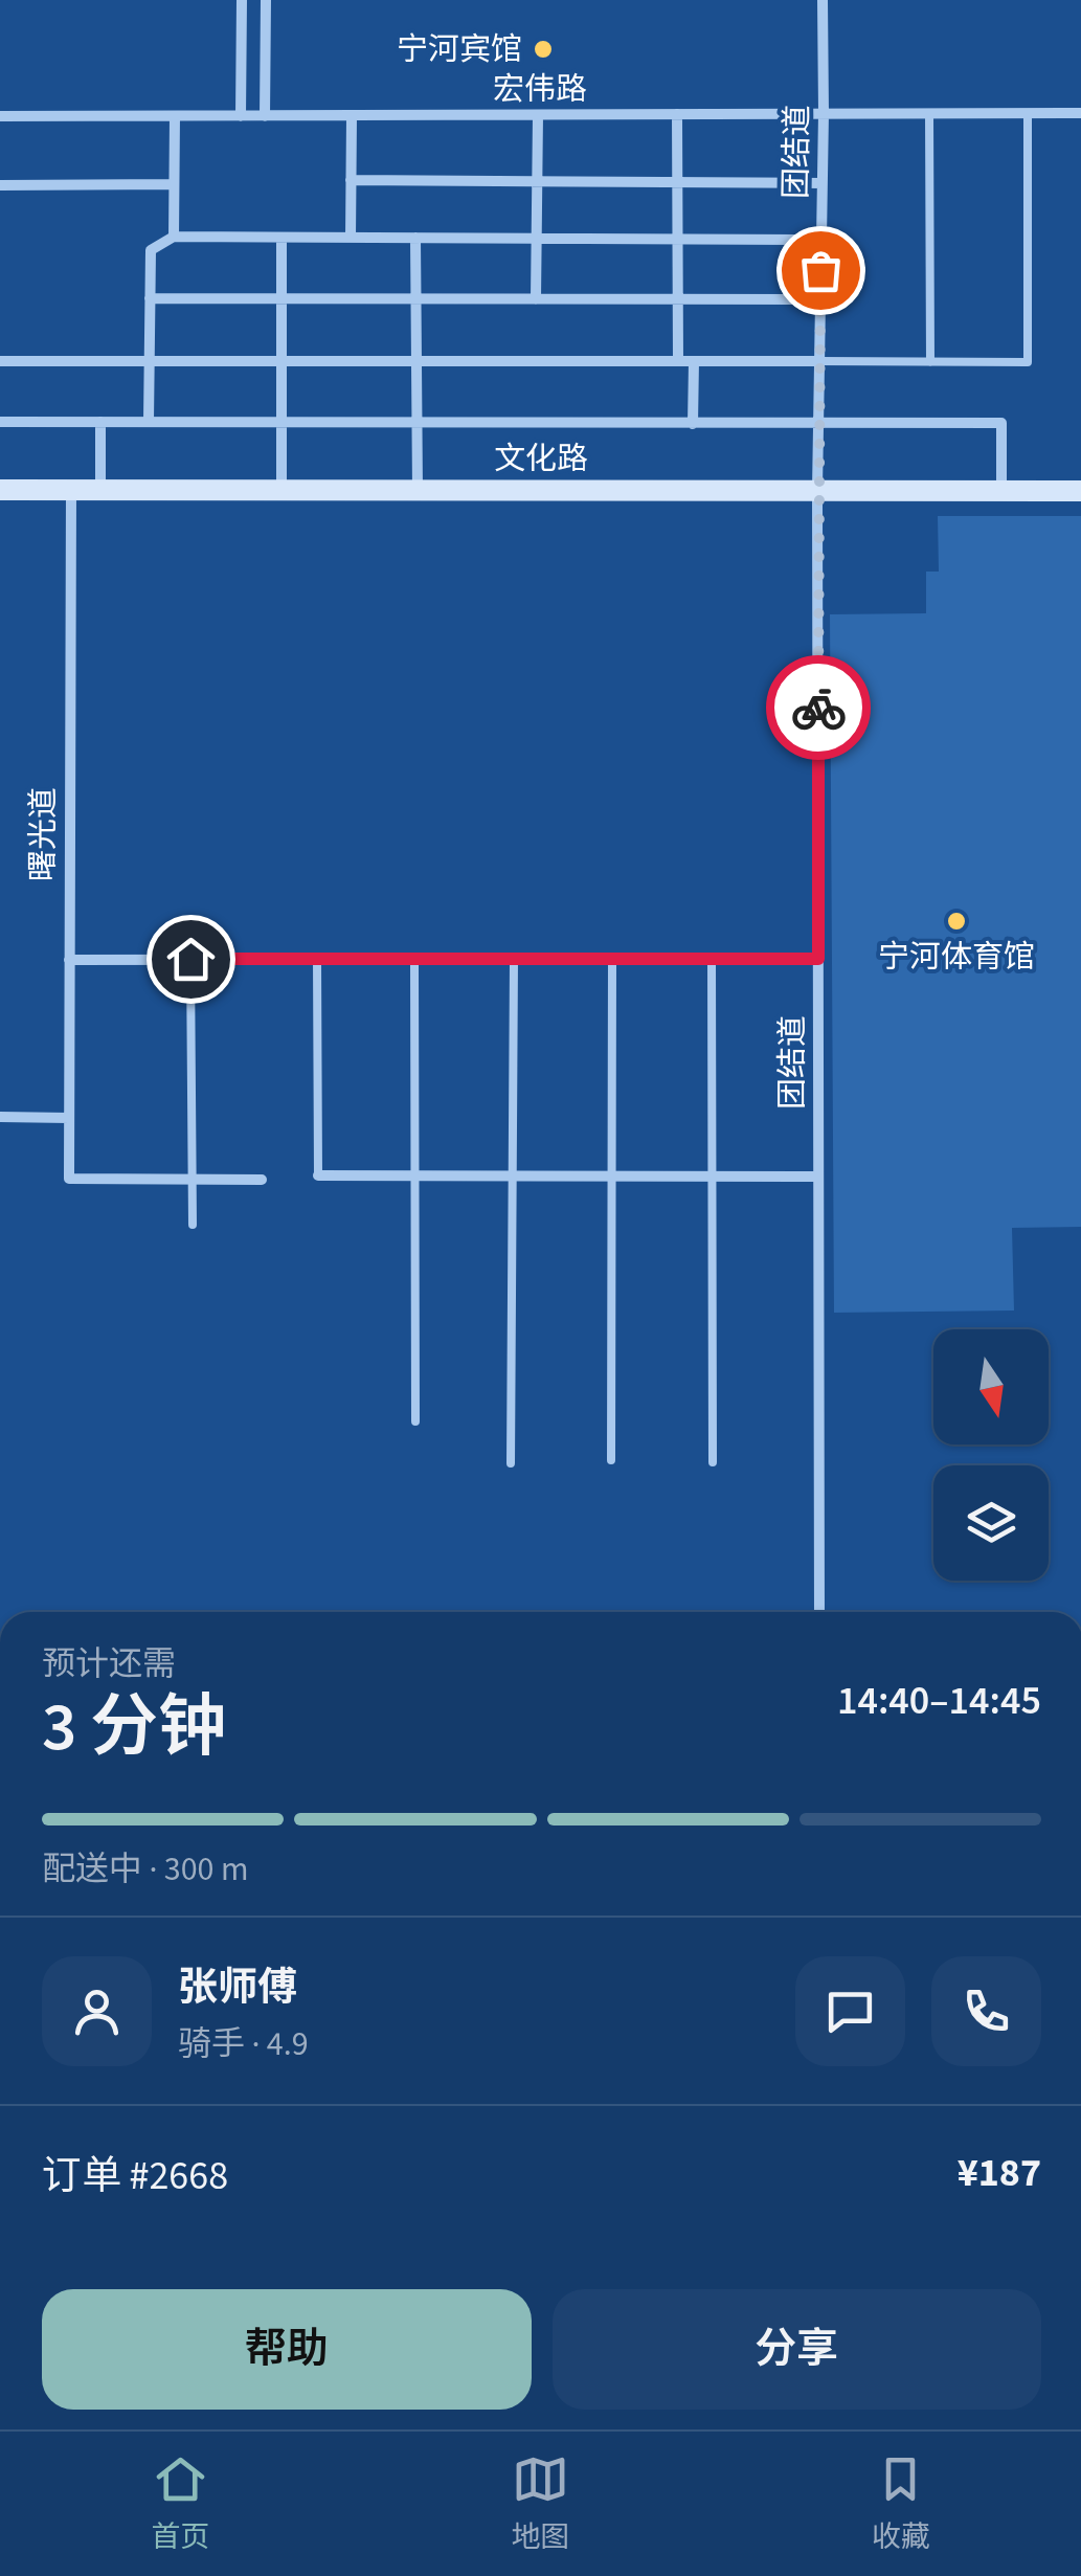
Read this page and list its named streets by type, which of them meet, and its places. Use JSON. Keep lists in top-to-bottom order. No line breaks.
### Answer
{"streets":{"street":["宏伟路","团结道","文化路","曙光道"]},"crossings":[["宏伟路","团结道"],["团结道","文化路"],["文化路","曙光道"]],"places":["宁河宾馆","宁河体育馆"],"north":"bottom","page":{"heading":["3 分钟","预计还需","14:40–14:45"],"panel":["张师傅","骑手 · 4.9","订单 #2668","¥187"],"bar":"配送中 · 300 m","buttons":["帮助","分享"],"tabs":["首页","地图","收藏"]}}
